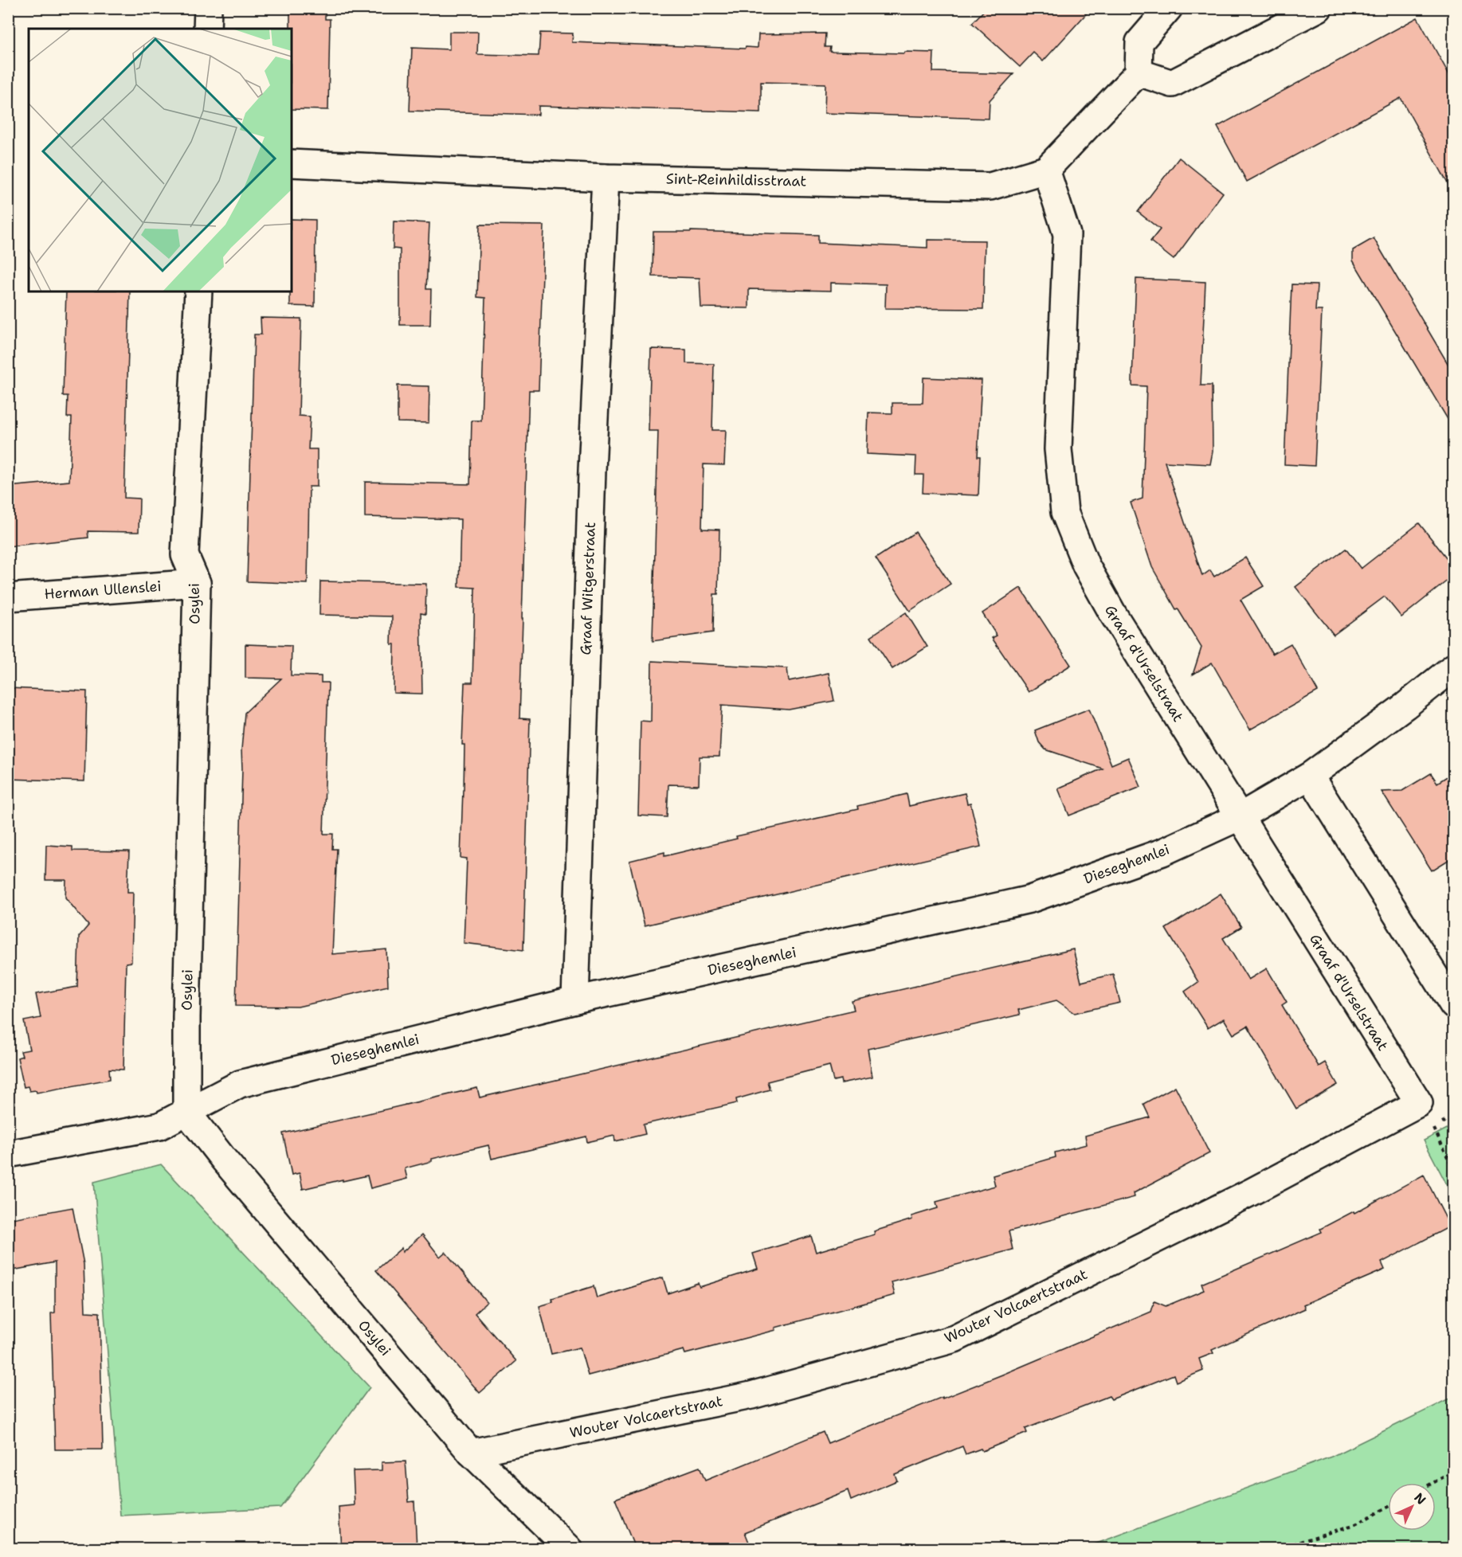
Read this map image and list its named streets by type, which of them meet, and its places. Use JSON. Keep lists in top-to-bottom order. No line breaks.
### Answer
{"streets":{"street":["Sint-Reinhildisstraat","Graaf Witgerstraat","Herman Ullenslei","Osylei","Graaf d'Urselstraat","Dieseghemlei","Wouter Volcaertstraat"]},"crossings":[["Sint-Reinhildisstraat","Graaf Witgerstraat"],["Sint-Reinhildisstraat","Graaf d'Urselstraat"],["Graaf Witgerstraat","Dieseghemlei"],["Herman Ullenslei","Osylei"],["Osylei","Dieseghemlei"],["Osylei","Wouter Volcaertstraat"],["Graaf d'Urselstraat","Dieseghemlei"],["Graaf d'Urselstraat","Wouter Volcaertstraat"]],"north":"top right"}
